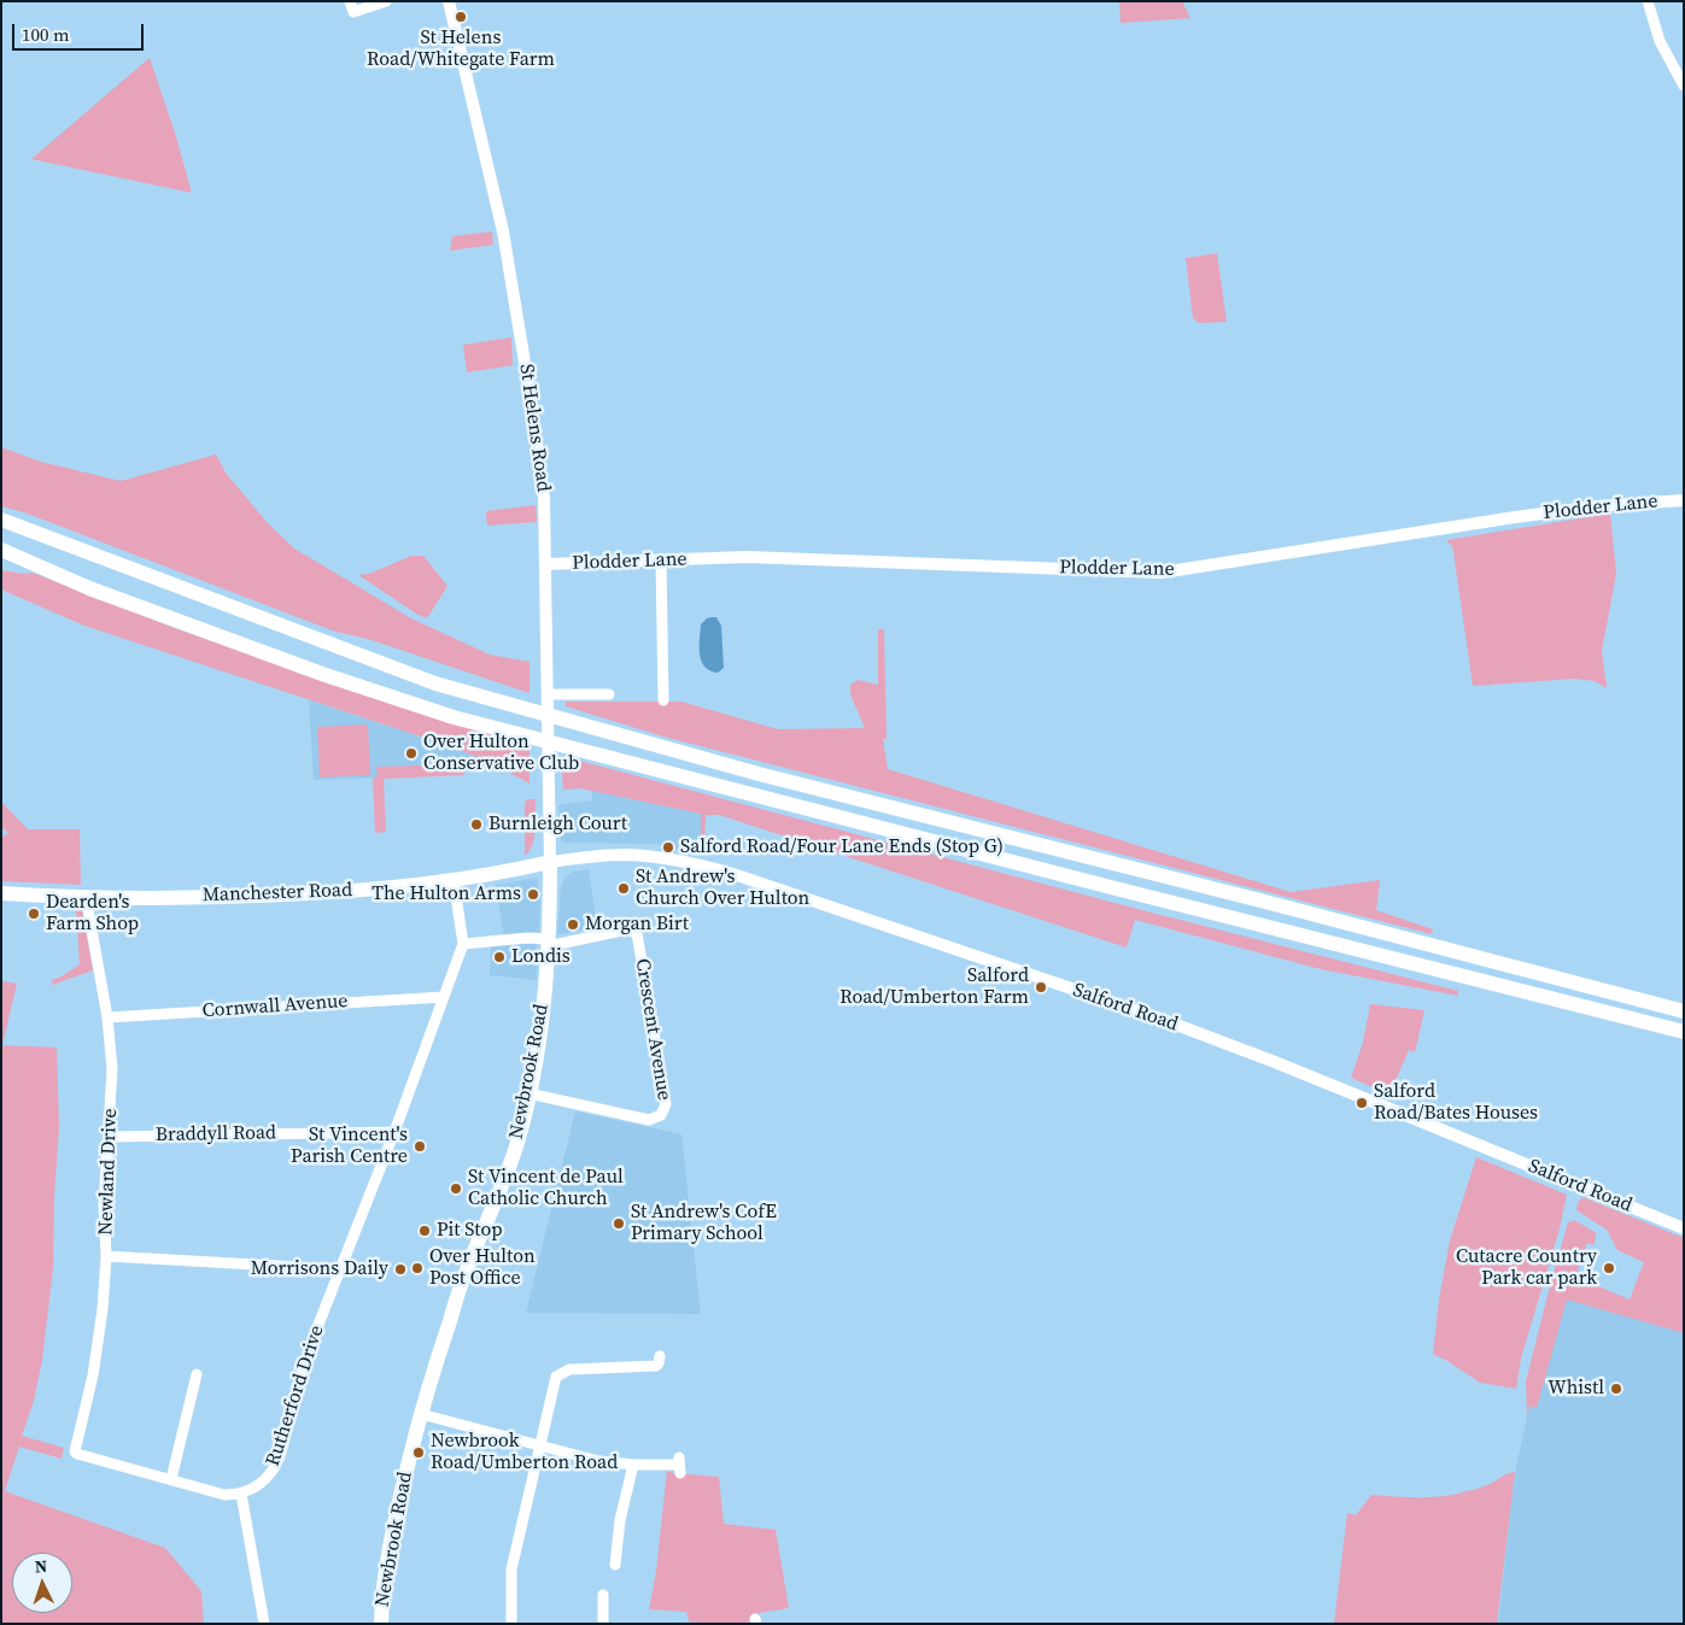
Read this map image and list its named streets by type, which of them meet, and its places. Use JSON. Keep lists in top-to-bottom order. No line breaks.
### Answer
{"streets":{"highway":["Manchester Road","Newbrook Road"],"main road":["St Helens Road","Plodder Lane","Salford Road"],"street":["Cornwall Avenue","Crescent Avenue","Braddyll Road","Newland Drive","Rutherford Drive"]},"crossings":[["St Helens Road","Plodder Lane"],["St Helens Road","Manchester Road"],["St Helens Road","Salford Road"],["St Helens Road","Newbrook Road"],["Manchester Road","Salford Road"],["Manchester Road","Newbrook Road"],["Manchester Road","Newland Drive"],["Manchester Road","Rutherford Drive"],["Cornwall Avenue","Newland Drive"],["Cornwall Avenue","Rutherford Drive"],["Salford Road","Newbrook Road"],["Crescent Avenue","Newbrook Road"],["Braddyll Road","Newland Drive"],["Braddyll Road","Rutherford Drive"]],"places":["St Helens Road/Whitegate Farm","Over Hulton Conservative Club","Burnleigh Court","Salford Road/Four Lane Ends (Stop G)","St Andrew's Church Over Hulton","The Hulton Arms","Dearden's Farm Shop","Morgan Birt","Londis","Salford Road/Umberton Farm","Salford Road/Bates Houses","St Vincent's Parish Centre","St Vincent de Paul Catholic Church","St Andrew's CofE Primary School","Pit Stop","Over Hulton Post Office","Cutacre Country Park car park","Morrisons Daily","Whistl","Newbrook Road/Umberton Road"],"scale_bar":"100 m","north":"top"}
